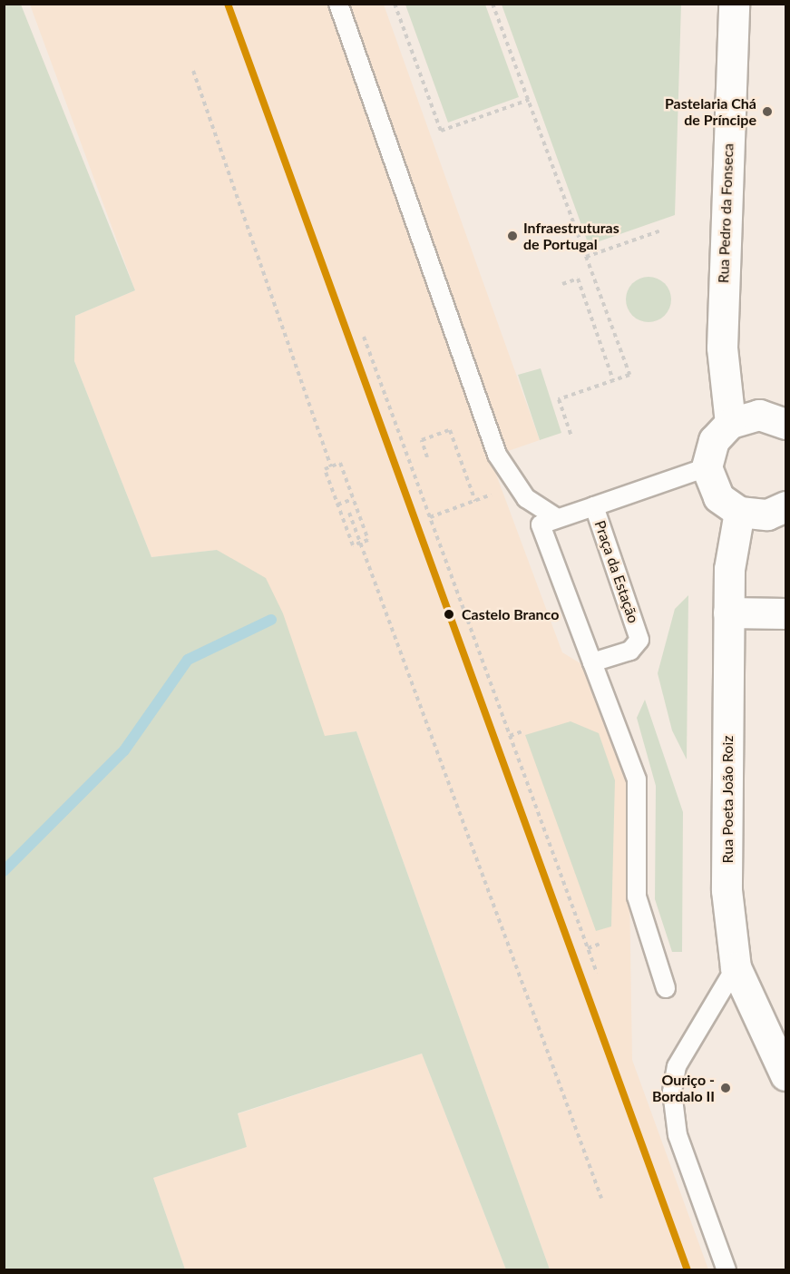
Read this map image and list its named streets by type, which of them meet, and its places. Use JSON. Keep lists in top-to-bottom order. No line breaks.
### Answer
{"streets":{"main road":["Rua Pedro da Fonseca","Rua Poeta João Roiz"],"lane":["Praça da Estação"]},"places":["Pastelaria Chá de Príncipe","Infraestruturas de Portugal","Castelo Branco","Ouriço - Bordalo II"]}
